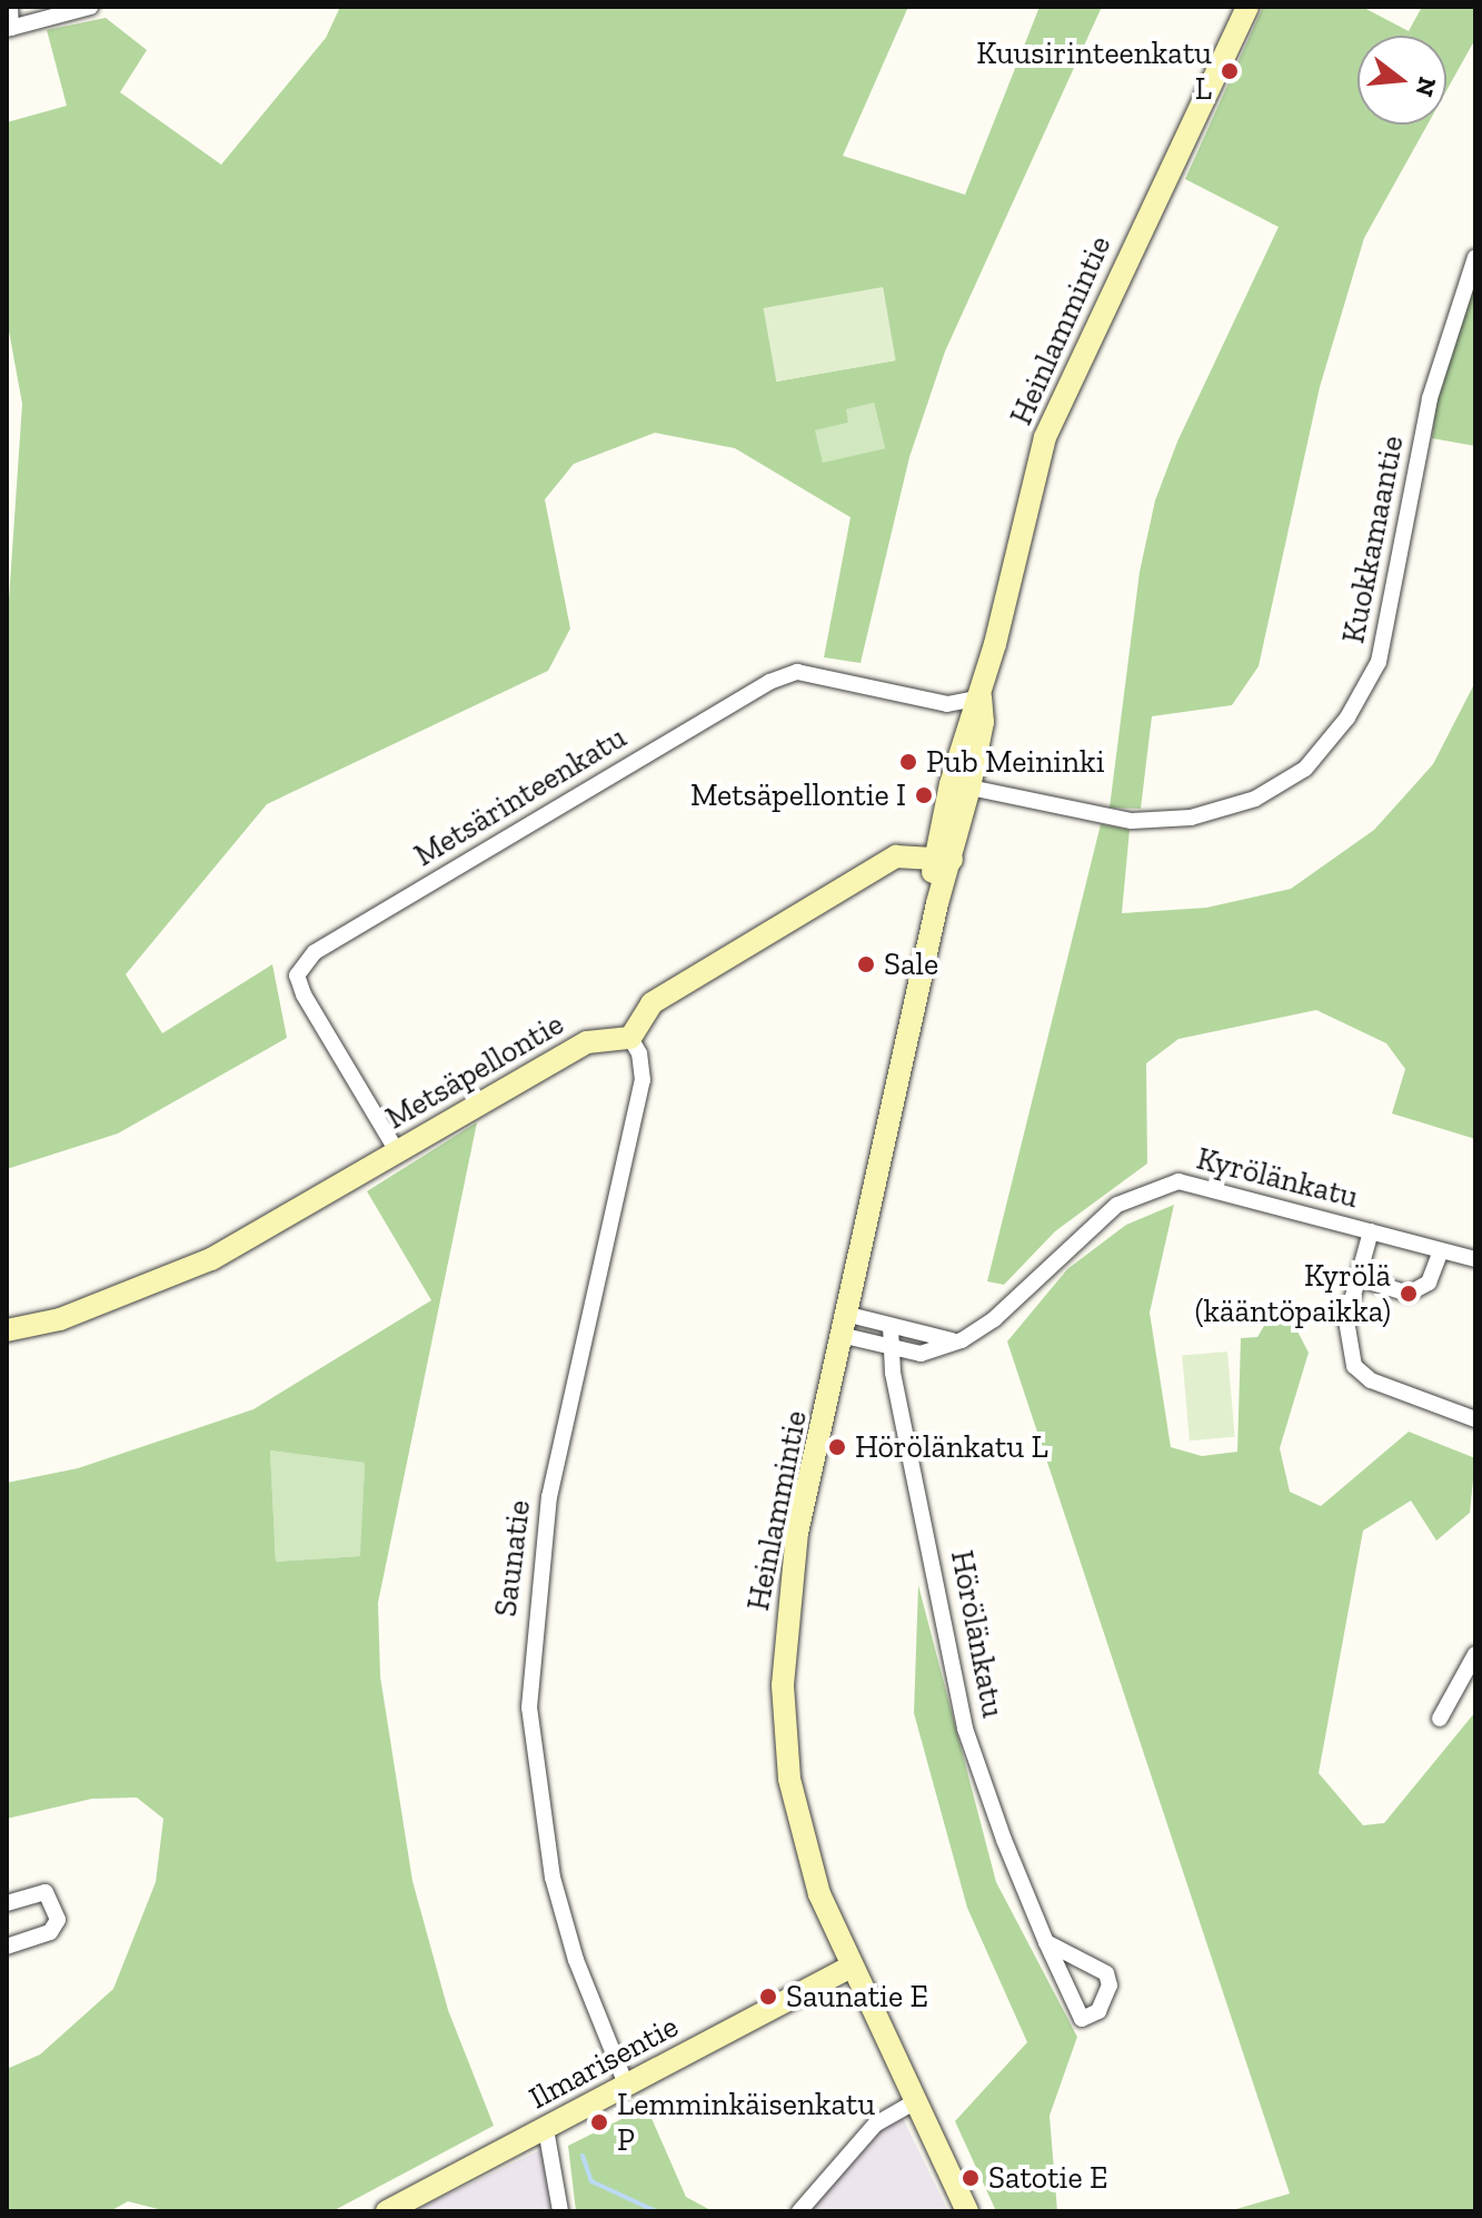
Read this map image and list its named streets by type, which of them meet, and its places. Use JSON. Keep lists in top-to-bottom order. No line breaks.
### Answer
{"streets":{"street":["Heinlammintie","Kuokkamaantie","Metsärinteenkatu","Metsäpellontie","Kyrölänkatu","Saunatie","Hörölänkatu","Ilmarisentie"]},"crossings":[["Heinlammintie","Kuokkamaantie"],["Heinlammintie","Metsärinteenkatu"],["Heinlammintie","Kyrölänkatu"],["Heinlammintie","Ilmarisentie"],["Metsärinteenkatu","Metsäpellontie"],["Metsäpellontie","Saunatie"],["Kyrölänkatu","Hörölänkatu"],["Saunatie","Ilmarisentie"]],"places":["Kuusirinteenkatu L","Pub Meininki","Metsäpellontie I","Sale","Kyrölä (kääntöpaikka)","Hörölänkatu L","Saunatie E","Lemminkäisenkatu P","Satotie E"],"north":"right"}
